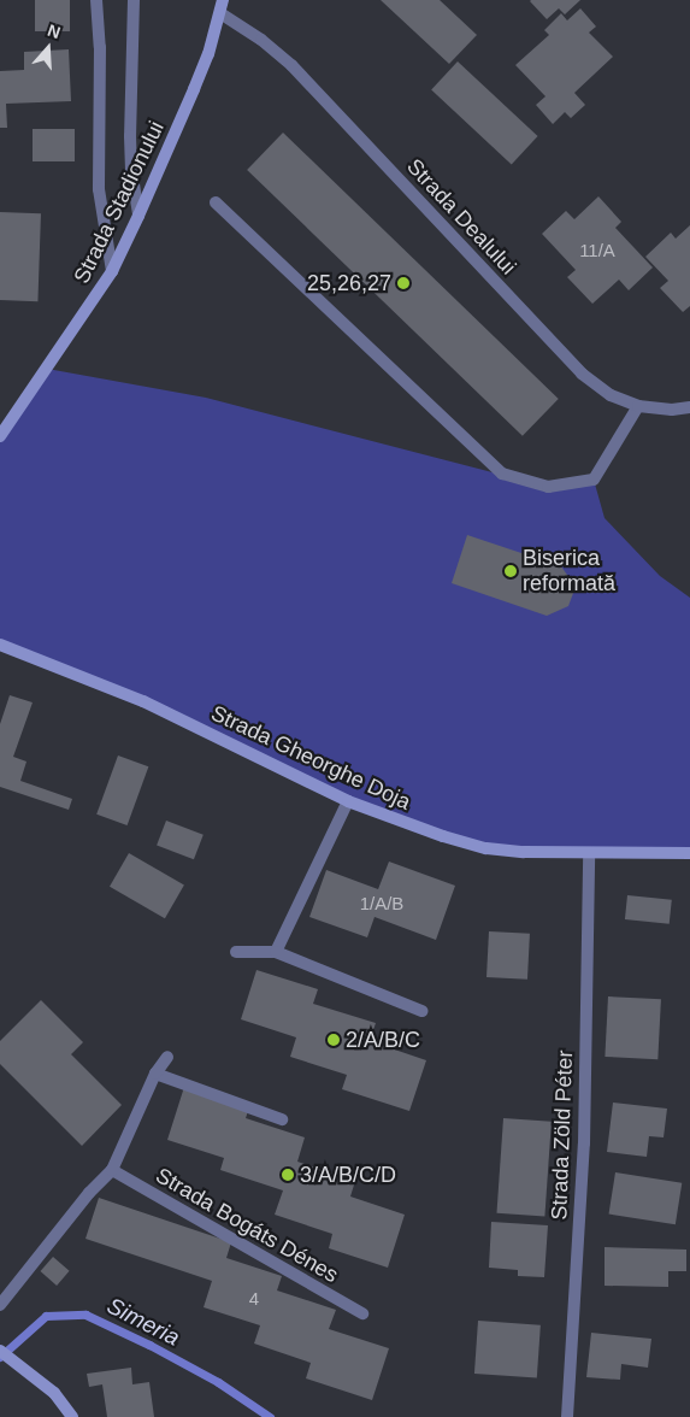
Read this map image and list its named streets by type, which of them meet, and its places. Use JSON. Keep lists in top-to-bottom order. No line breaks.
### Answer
{"streets":{"street":["Strada Stadionului","Strada Dealului","Strada Gheorghe Doja","Strada Zöld Péter","Strada Bogáts Dénes"]},"crossings":[["Strada Stadionului","Strada Dealului"],["Strada Gheorghe Doja","Strada Zöld Péter"]],"water":["Simeria"],"places":["25,26,27","Biserica reformată","2/A/B/C","3/A/B/C/D"],"house_numbers":["11/A","1/A/B","4"],"north":"top"}
